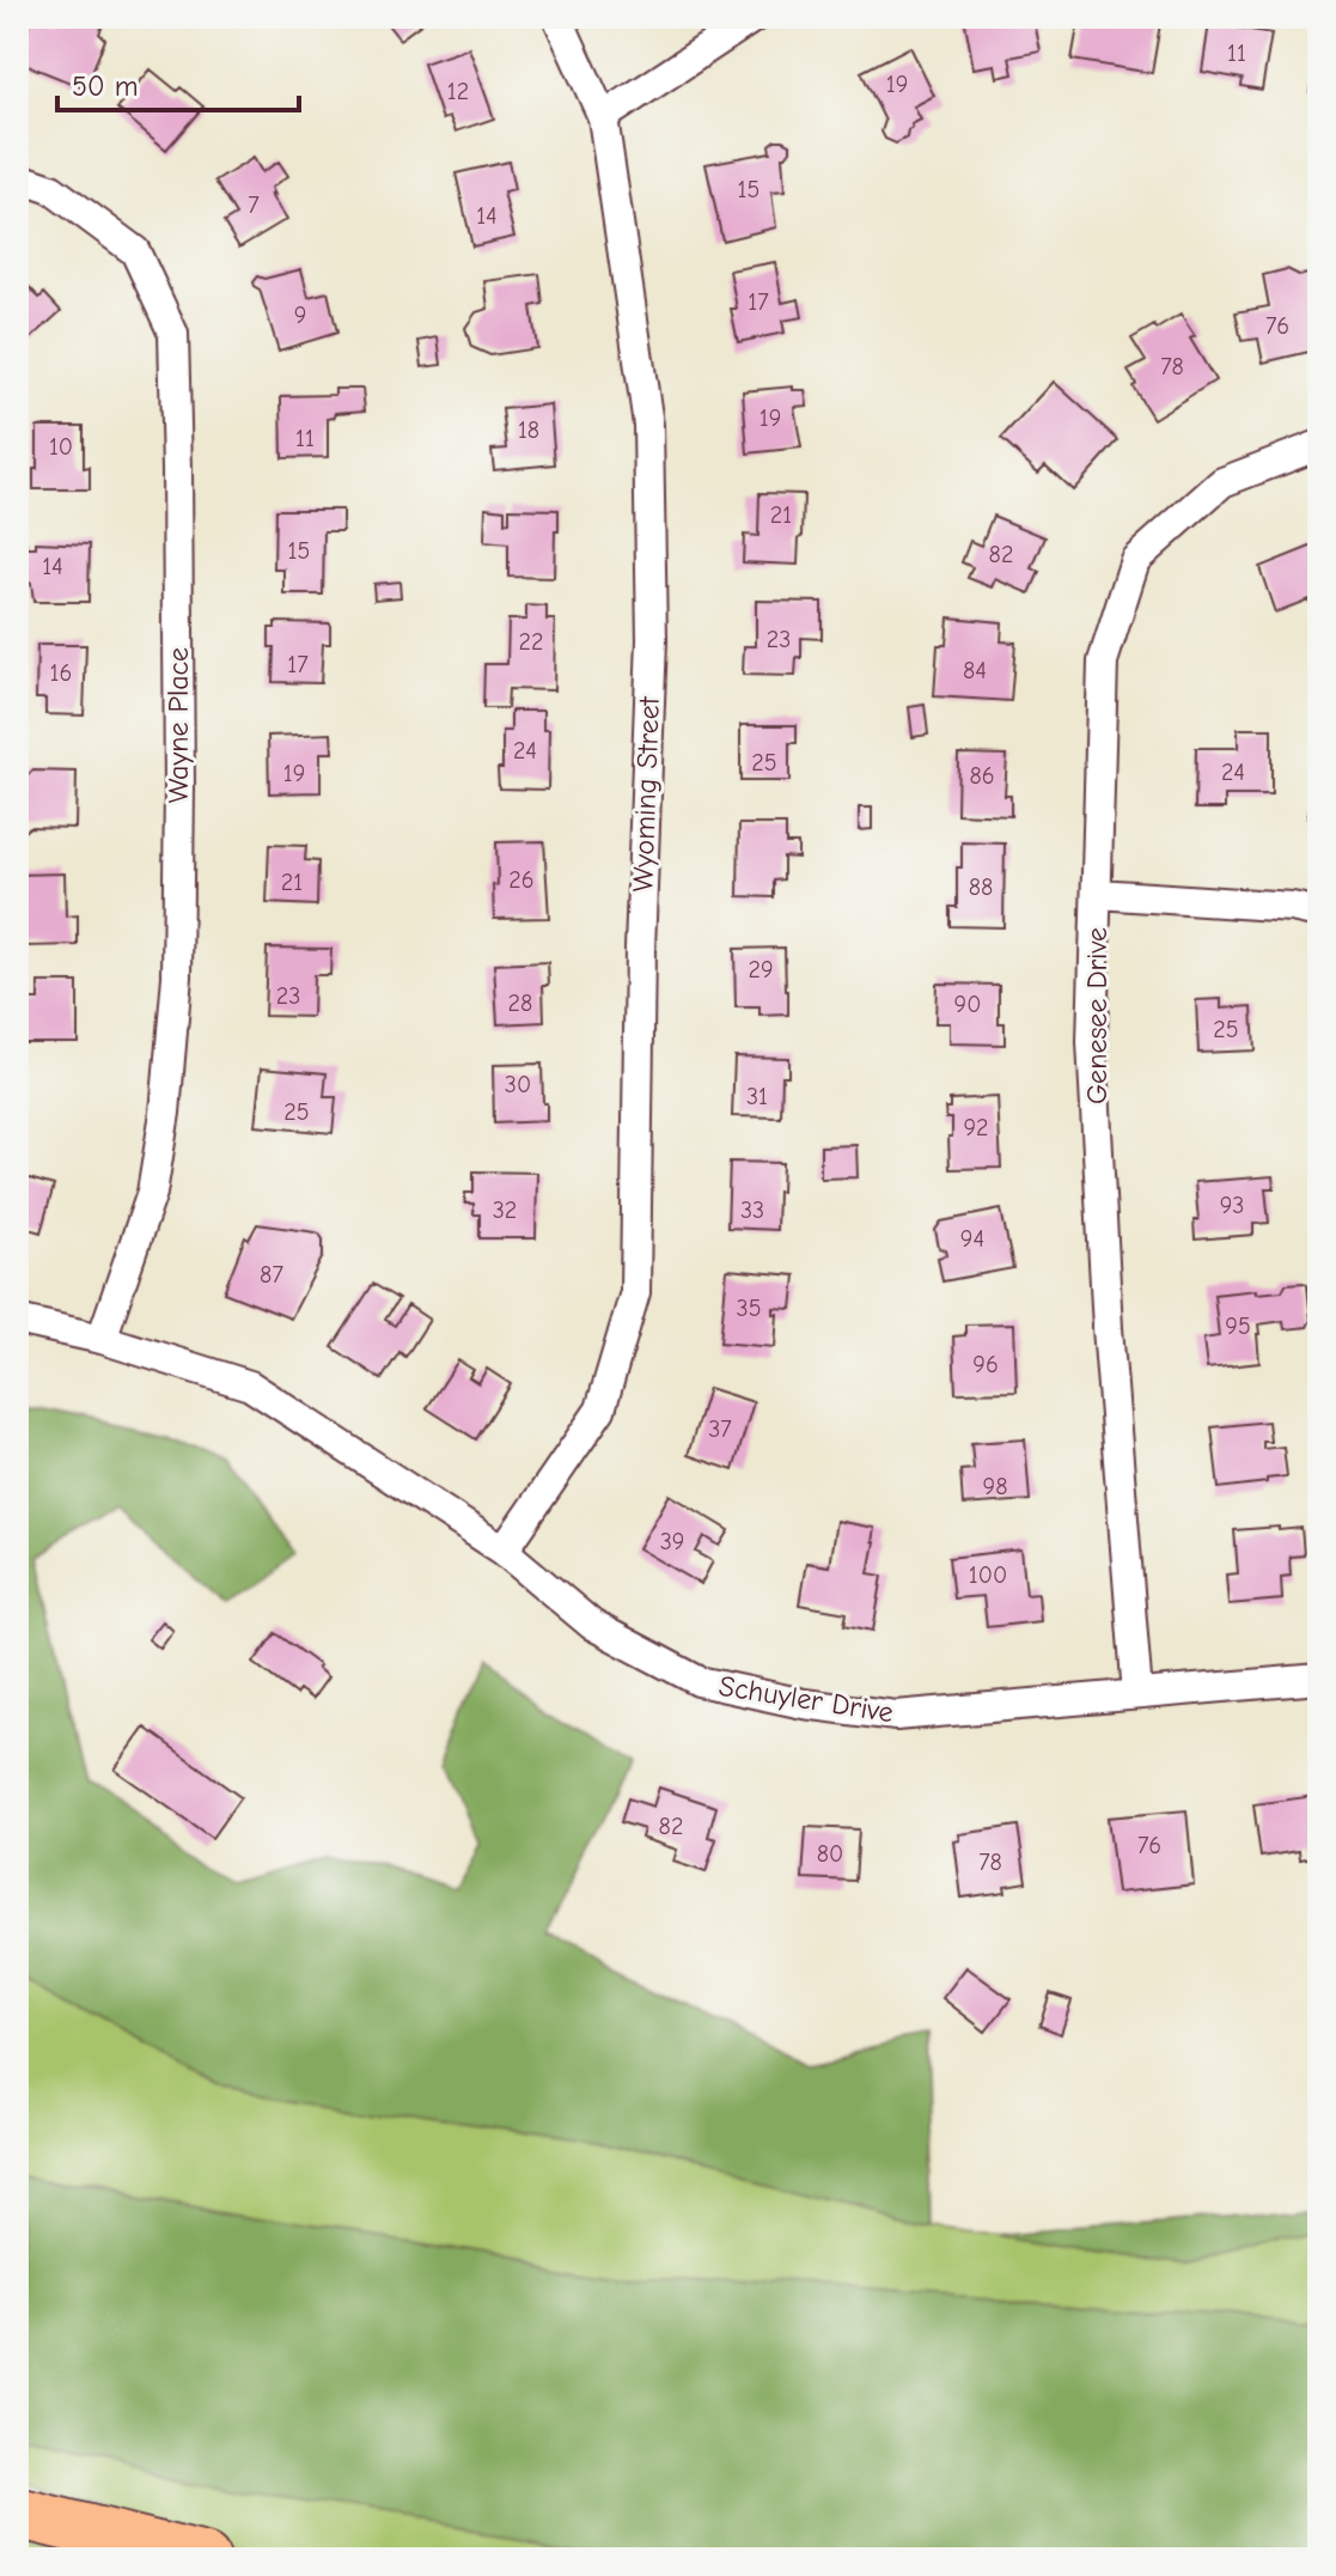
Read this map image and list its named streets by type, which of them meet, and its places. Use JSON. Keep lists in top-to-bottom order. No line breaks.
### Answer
{"streets":{"street":["Wayne Place","Wyoming Street","Genesee Drive","Schuyler Drive"]},"crossings":[["Wayne Place","Schuyler Drive"],["Wyoming Street","Schuyler Drive"],["Genesee Drive","Schuyler Drive"]],"house_numbers":["11","19","12","15","7","14","17","9","76","78","19","18","11","10","21","15","82","14","23","22","17","84","16","24","25","24","19","86","26","21","88","29","23","28","90","25","30","31","25","92","93","32","33","94","87","35","95","96","37","98","39","100","82","76","80","78"],"scale_bar":"50 m"}
